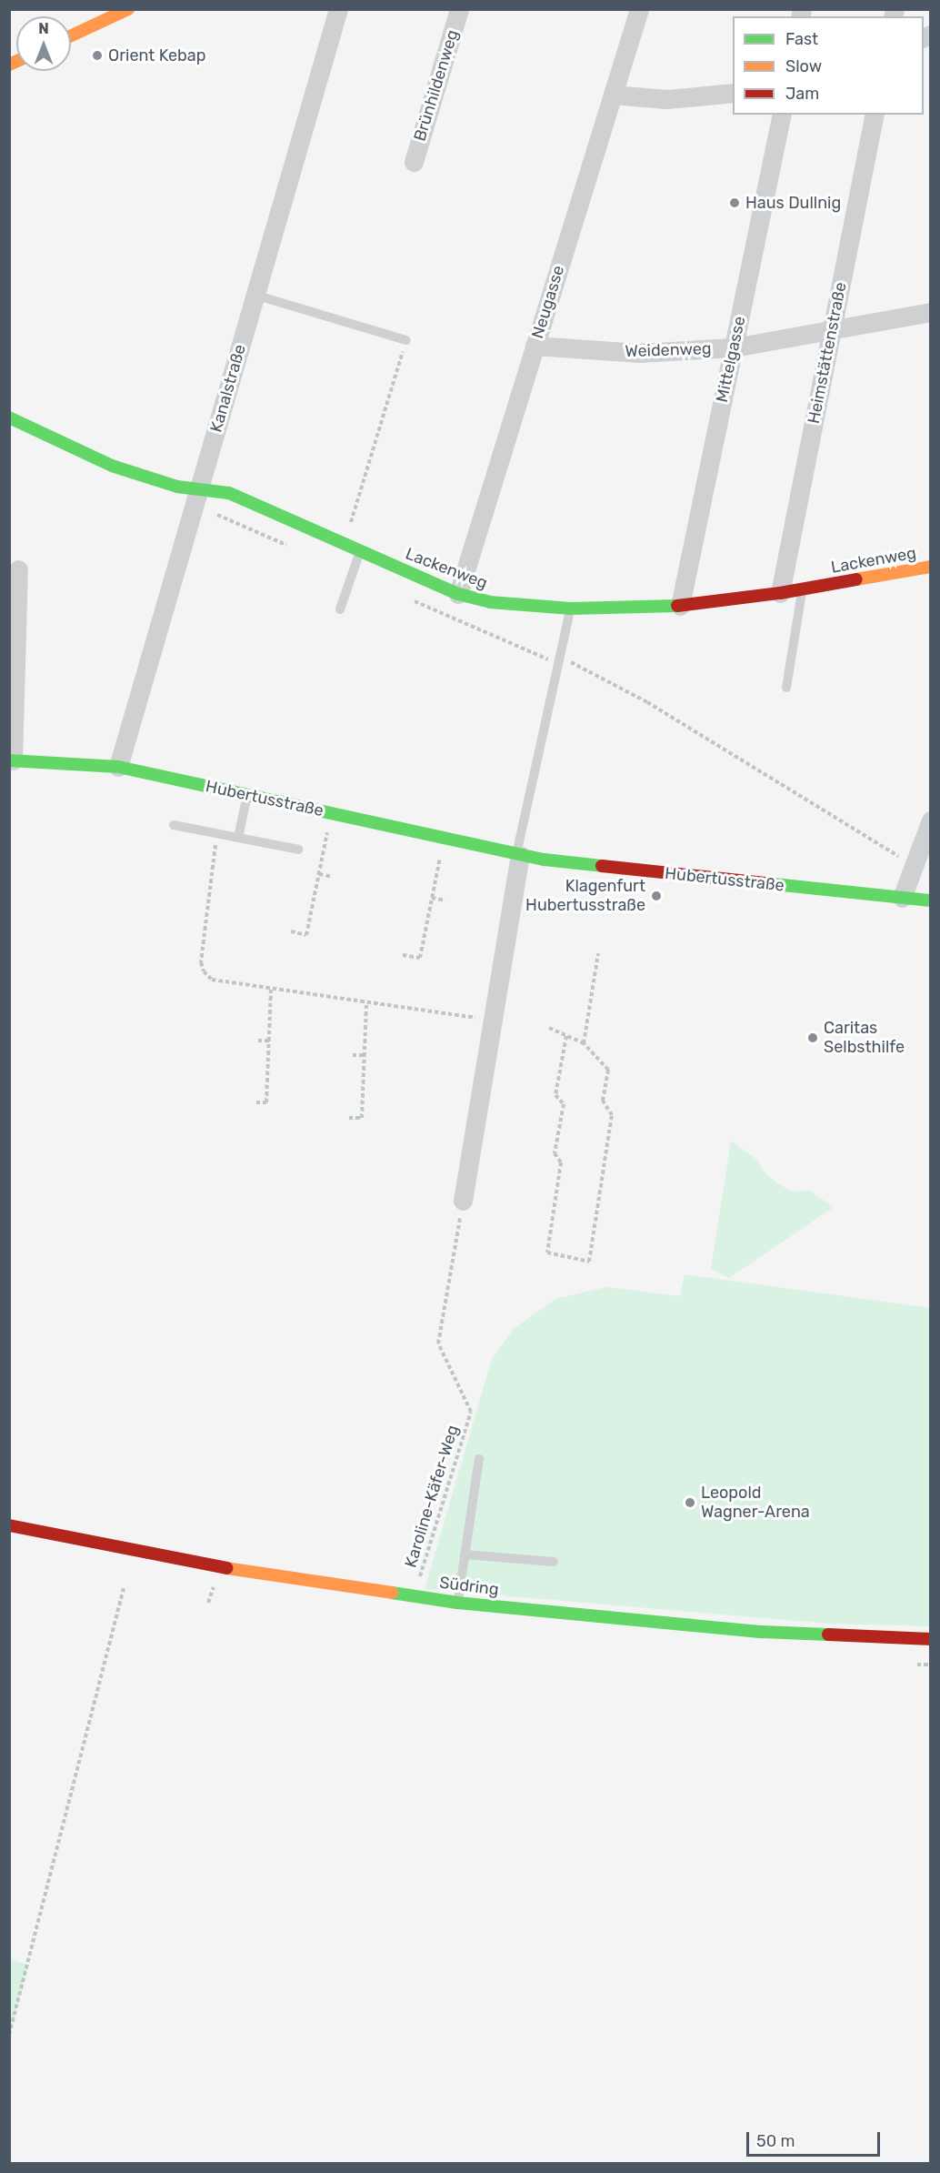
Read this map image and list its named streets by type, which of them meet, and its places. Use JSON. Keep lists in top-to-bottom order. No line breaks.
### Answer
{"streets":{"street":["Brünhildenweg","Neugasse","Weidenweg","Heimstättenstraße","Mittelgasse","Kanalstraße","Lackenweg","Hubertusstraße","Südring"],"path":["Karoline-Käfer-Weg"]},"crossings":[["Neugasse","Weidenweg"],["Neugasse","Lackenweg"],["Weidenweg","Heimstättenstraße"],["Weidenweg","Mittelgasse"],["Heimstättenstraße","Lackenweg"],["Mittelgasse","Lackenweg"],["Kanalstraße","Lackenweg"],["Kanalstraße","Hubertusstraße"]],"places":["Orient Kebap","Haus Dullnig","Klagenfurt Hubertusstraße","Caritas Selbsthilfe","Leopold Wagner-Arena"],"legend":["Fast","Slow","Jam"],"scale_bar":"50 m","north":"top"}
